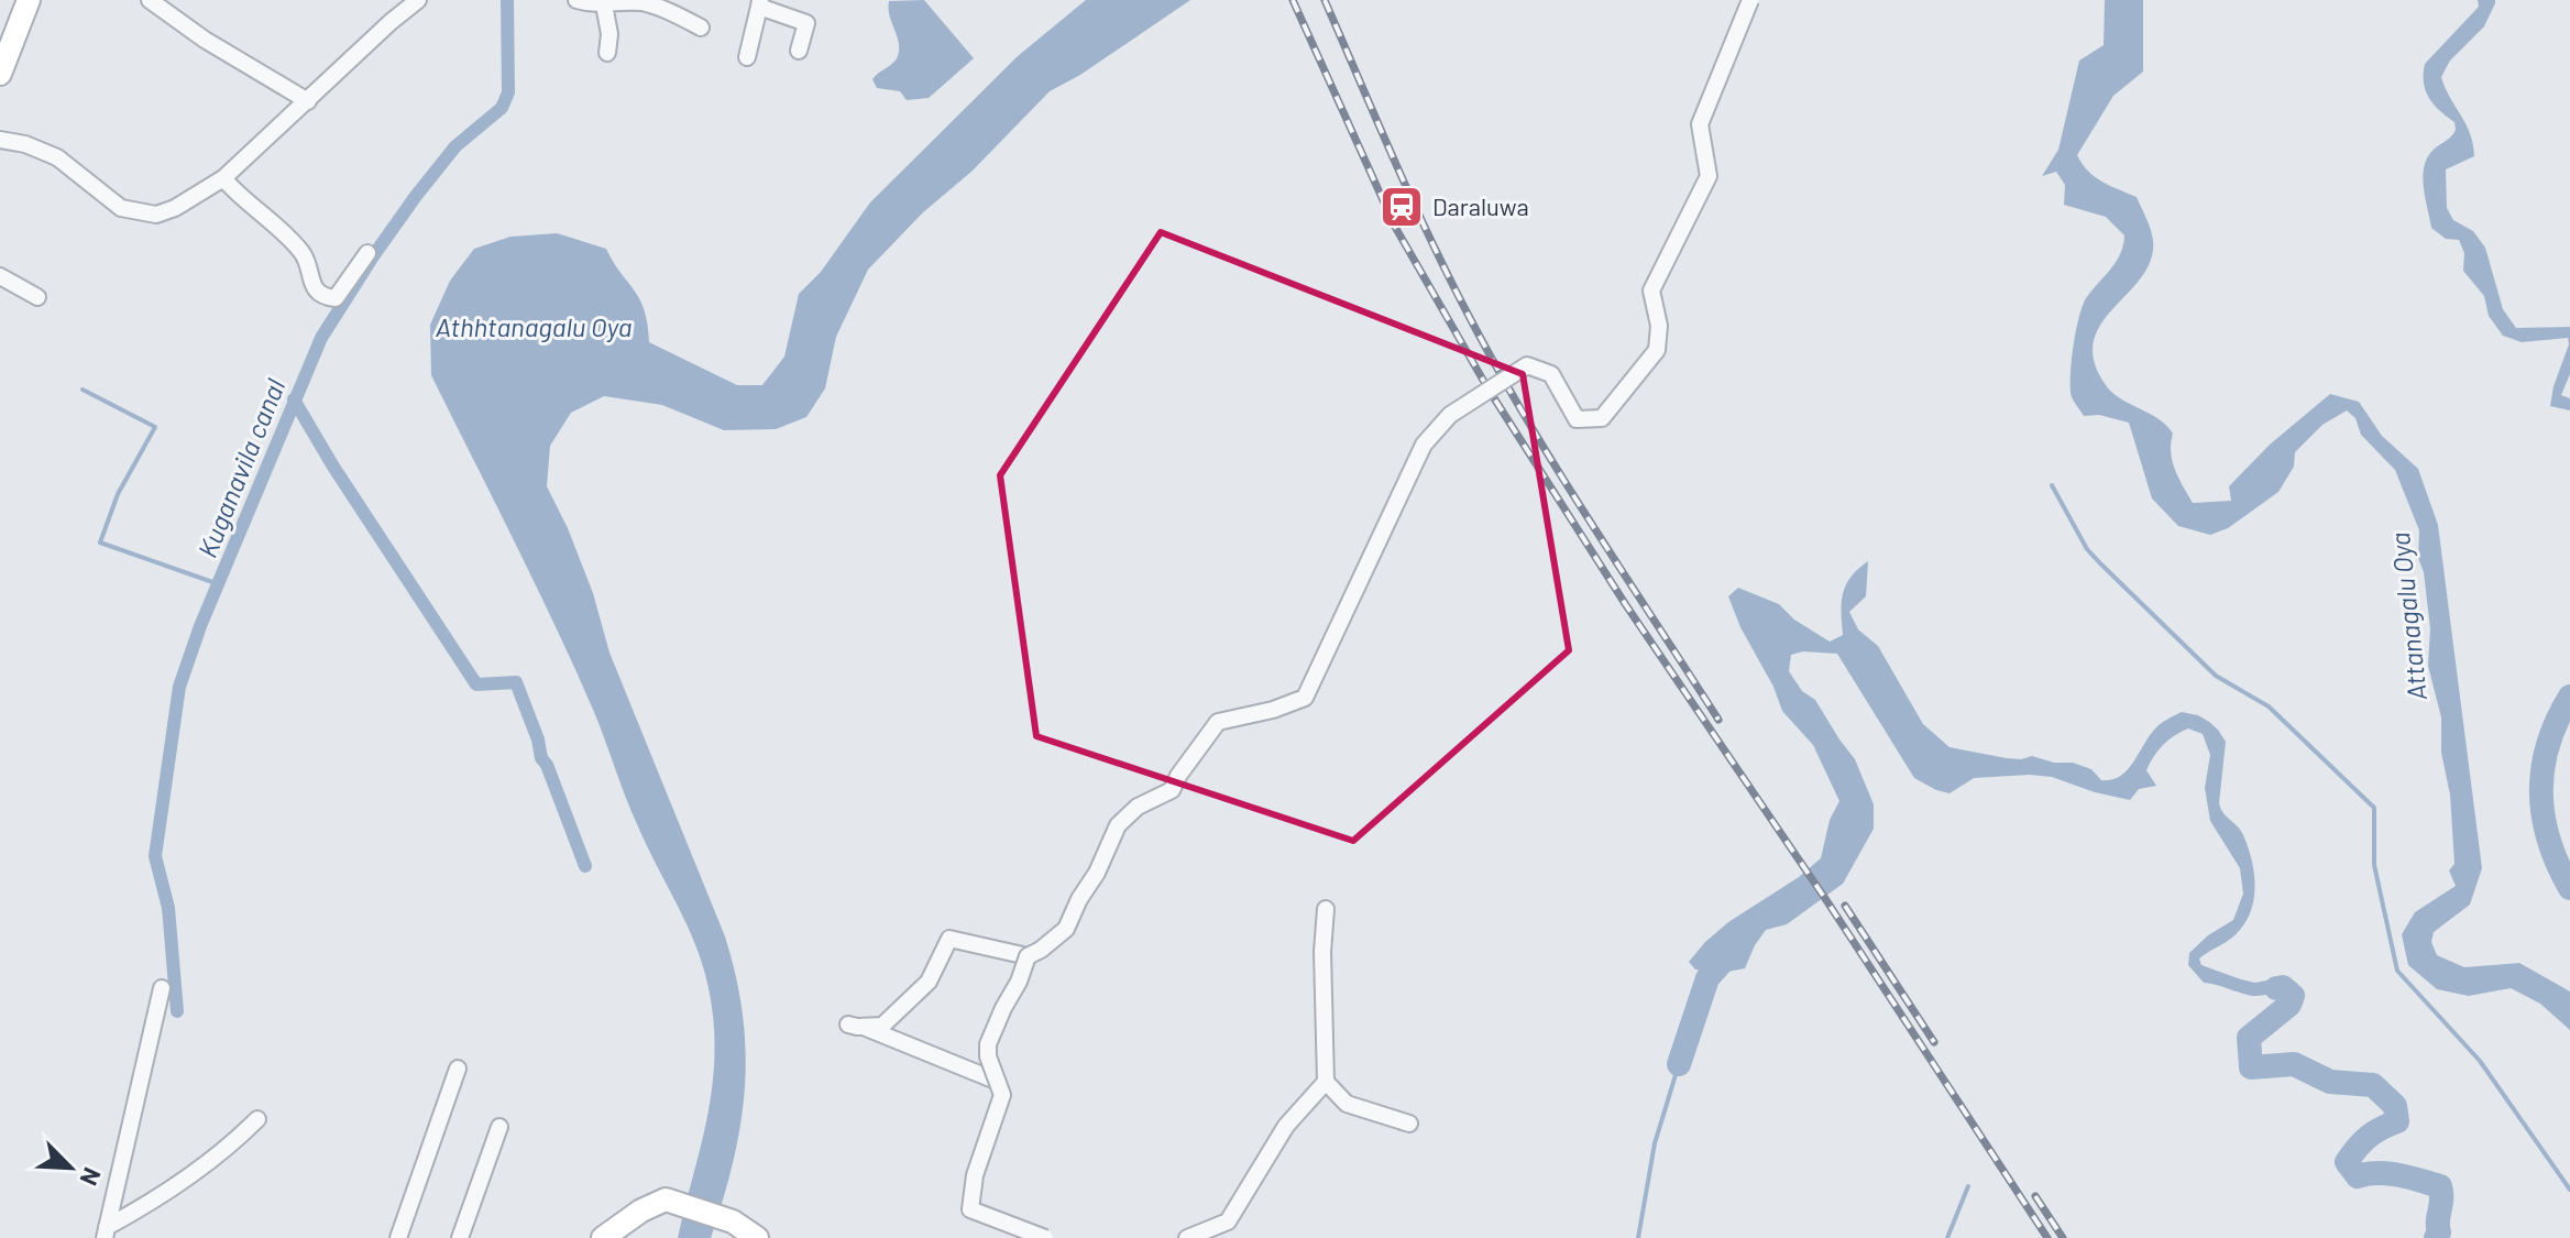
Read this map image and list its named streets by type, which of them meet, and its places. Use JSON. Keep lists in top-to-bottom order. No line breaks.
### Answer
{"water":["Athhtanagalu Oya","Kuganavila canal","Attanagalu Oya"],"places":{"station":["Daraluwa"]},"north":"bottom right"}
